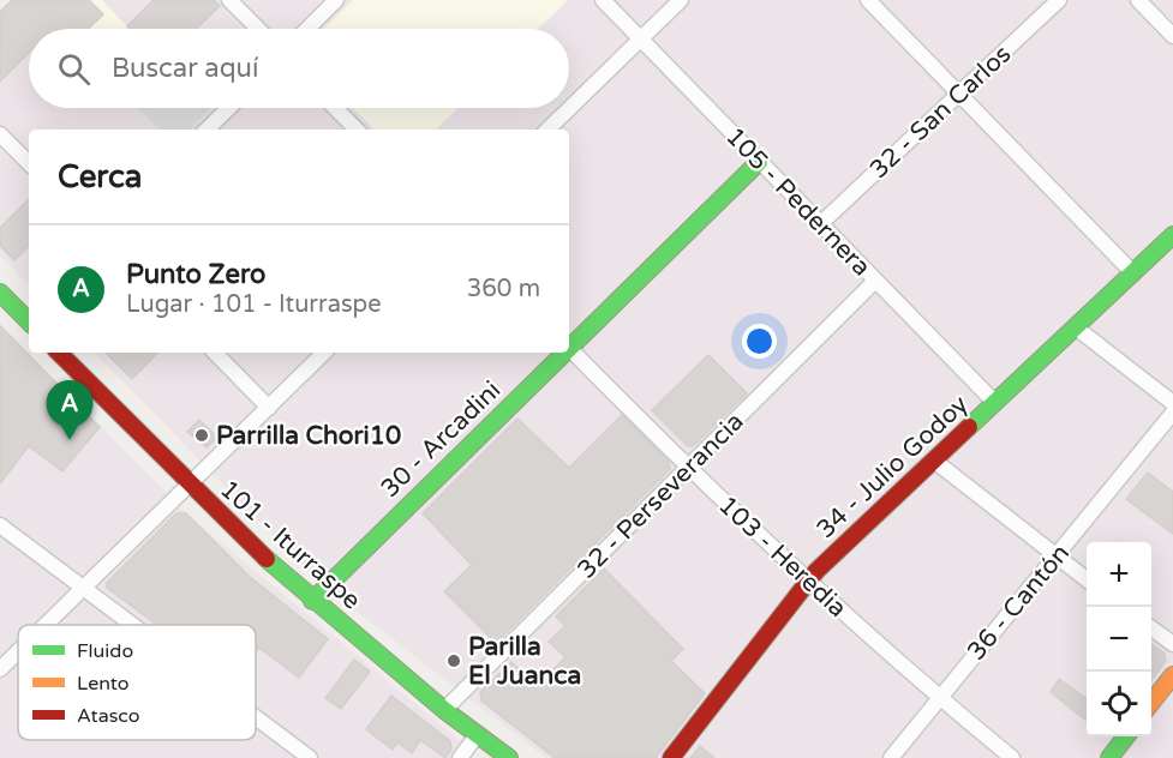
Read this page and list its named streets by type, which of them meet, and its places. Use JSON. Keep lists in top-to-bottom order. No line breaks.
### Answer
{"streets":{"street":["32 - San Carlos","105 - Pedernera","30 - Arcadini","34 - Julio Godoy","32 - Perseverancia","101 - Iturraspe","103 - Heredia","36 - Cantón"]},"crossings":[["32 - San Carlos","105 - Pedernera"],["105 - Pedernera","30 - Arcadini"],["105 - Pedernera","34 - Julio Godoy"],["105 - Pedernera","32 - Perseverancia"],["30 - Arcadini","101 - Iturraspe"],["34 - Julio Godoy","103 - Heredia"],["32 - Perseverancia","101 - Iturraspe"],["32 - Perseverancia","103 - Heredia"],["103 - Heredia","36 - Cantón"]],"places":["Parrilla Chori10","Parilla El Juanca"],"legend":["Fluido","Lento","Atasco"],"page":{"search":"Buscar aquí","heading":"Cerca","list":[{"mark":"A","name":"Punto Zero","note":"Lugar · 101 - Iturraspe","value":"360 m"}],"pins":"A","map_buttons":["+","−"]}}
